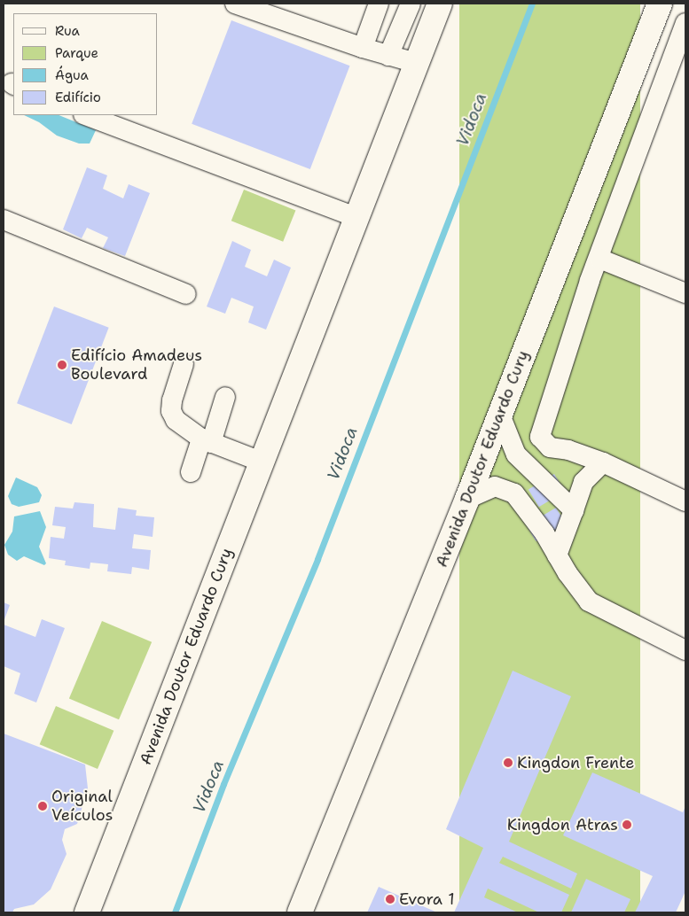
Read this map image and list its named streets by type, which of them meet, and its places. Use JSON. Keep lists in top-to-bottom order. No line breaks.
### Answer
{"streets":{"main road":["Avenida Doutor Eduardo Cury"]},"water":["Vidoca"],"places":["Edifício Amadeus Boulevard","Kingdon Frente","Original Veículos","Kingdon Atras","Evora 1"],"legend":["Rua","Parque","Água","Edifício"]}
